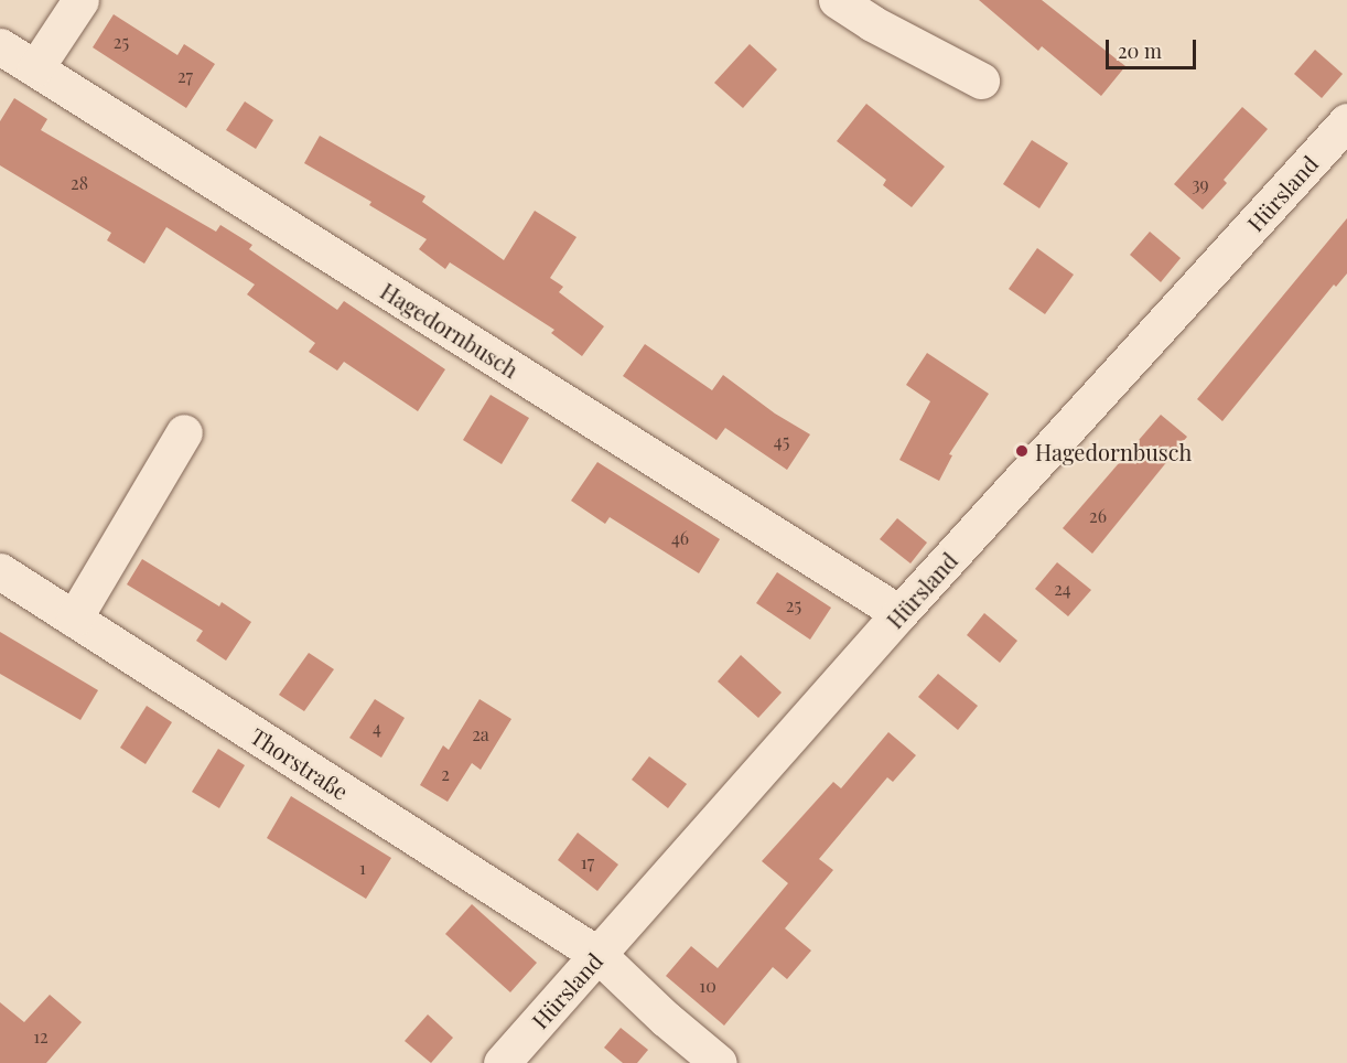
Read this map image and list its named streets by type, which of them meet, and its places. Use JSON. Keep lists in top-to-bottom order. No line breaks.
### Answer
{"streets":{"street":["Hürsland","Hagedornbusch","Thorstraße"]},"crossings":[["Hürsland","Hagedornbusch"],["Hürsland","Thorstraße"]],"places":["Hagedornbusch"],"house_numbers":["25","27","28","39","45","26","46","24","25","4","2a","2","17","1","10","12"],"scale_bar":"20 m"}
